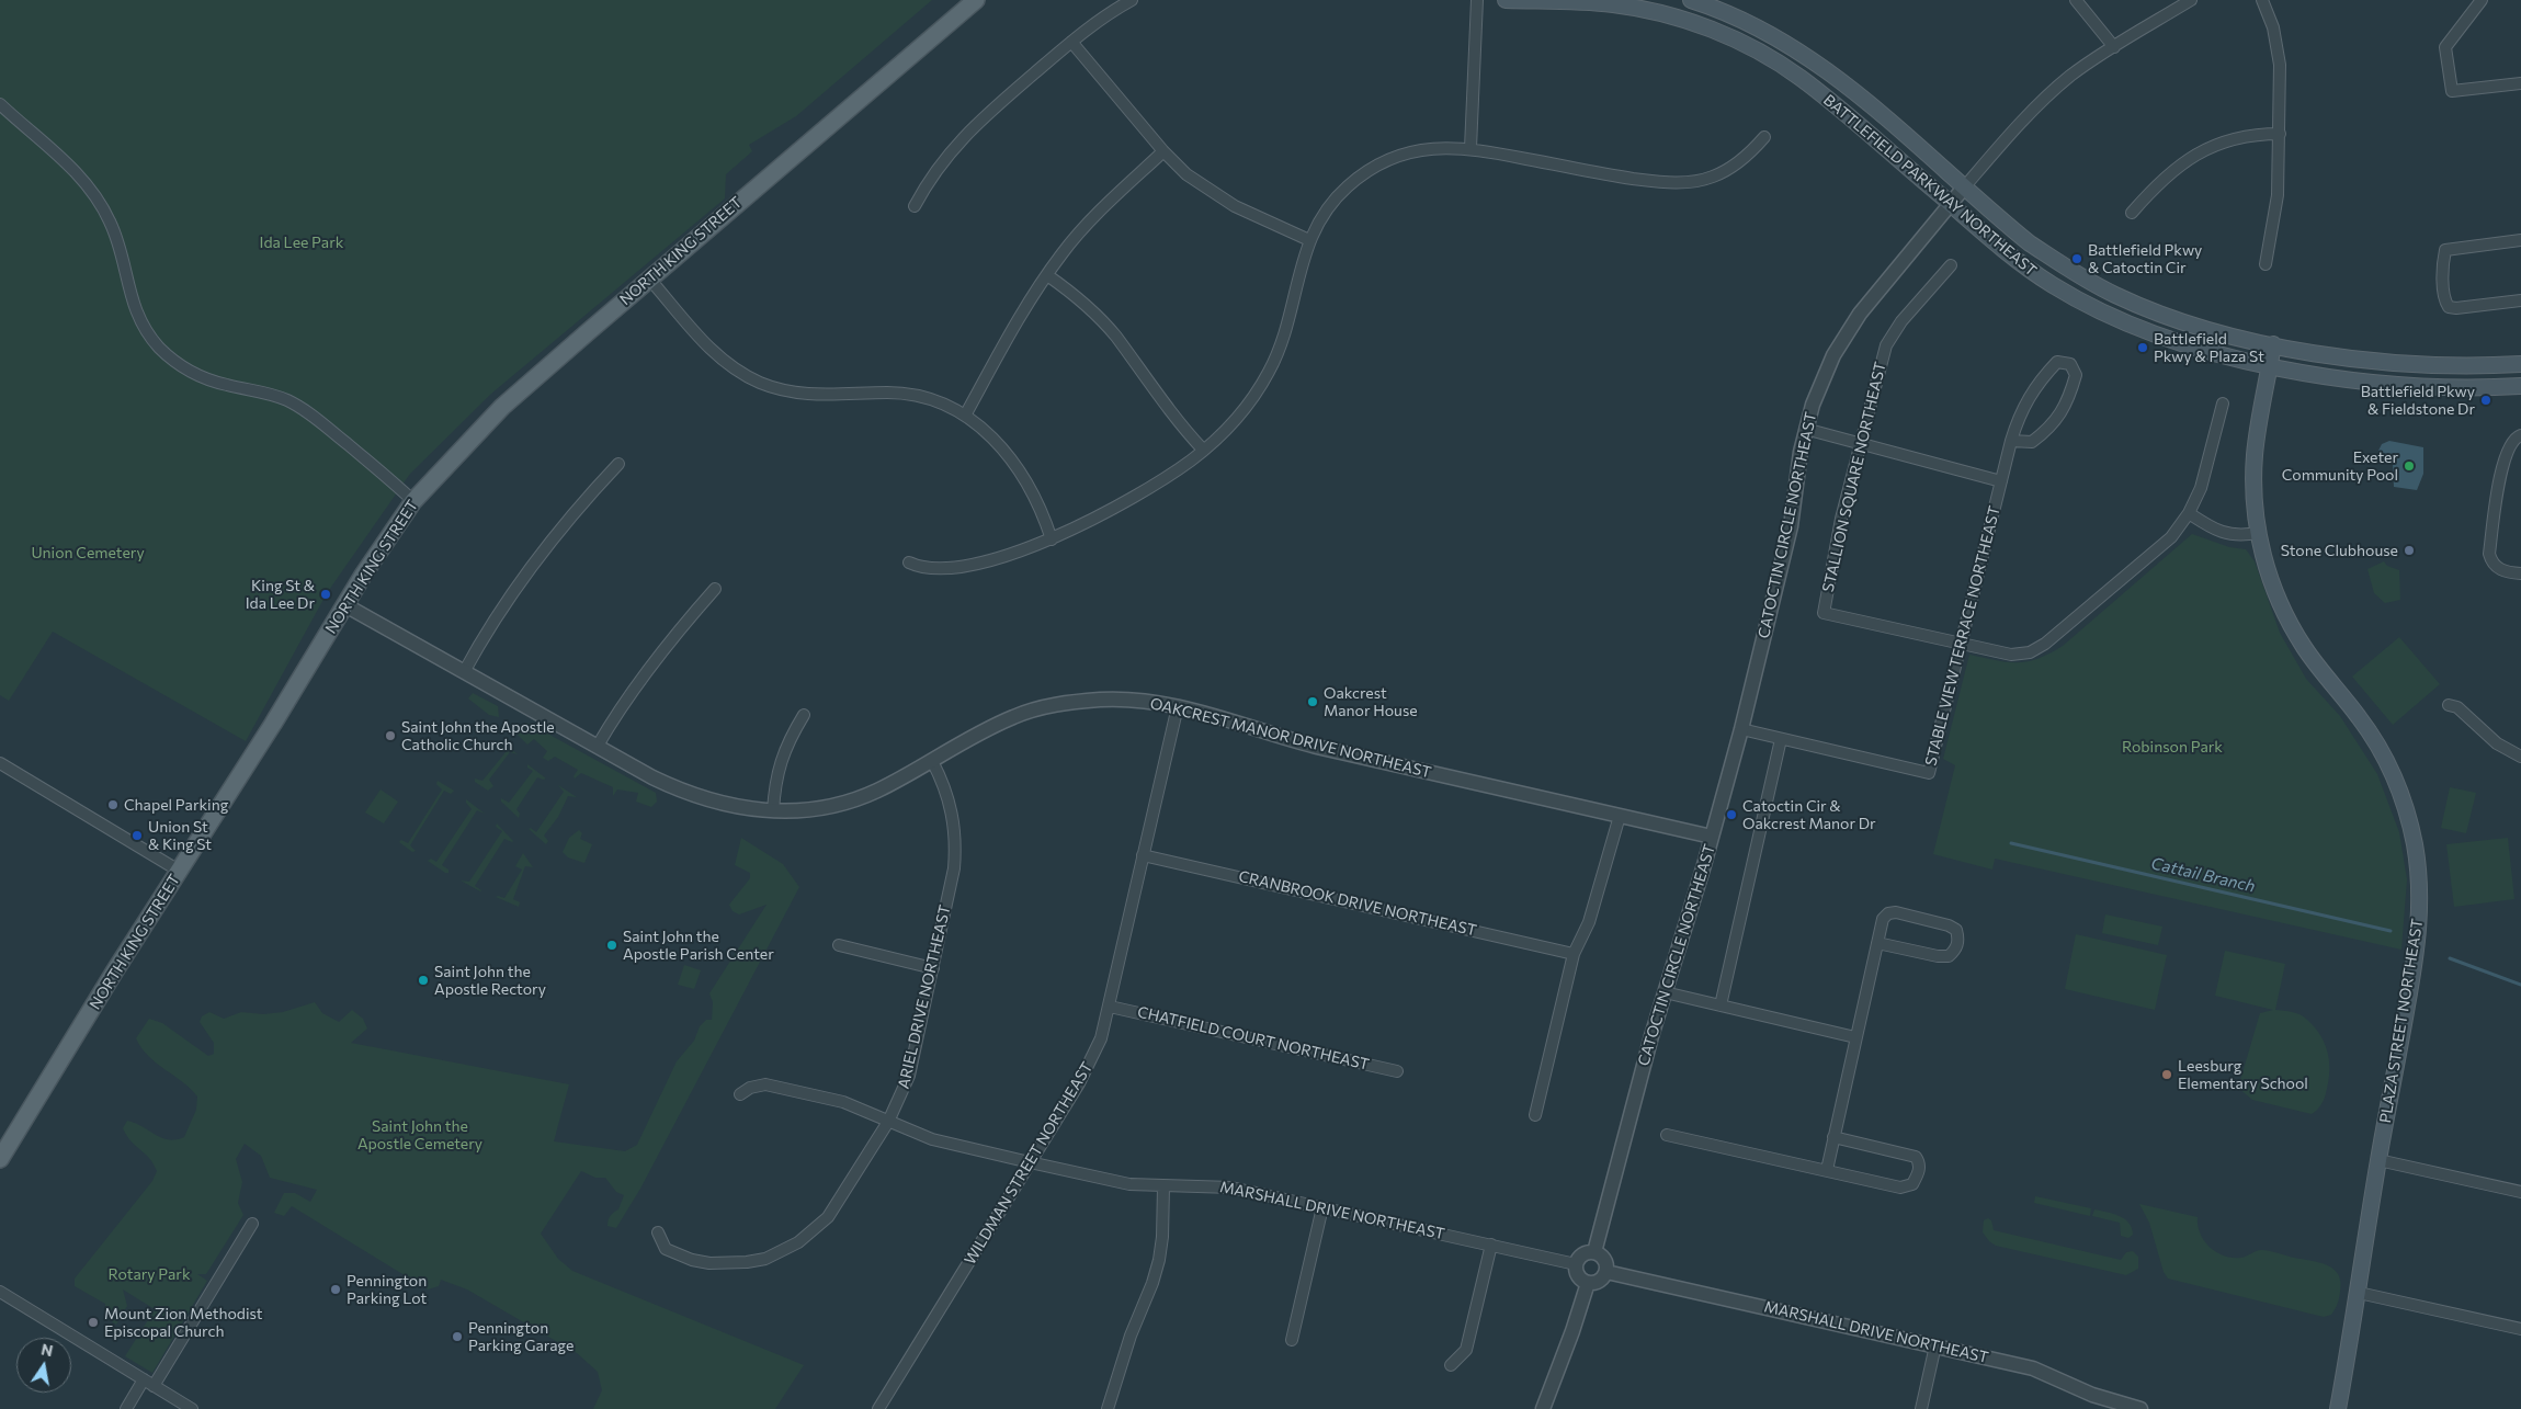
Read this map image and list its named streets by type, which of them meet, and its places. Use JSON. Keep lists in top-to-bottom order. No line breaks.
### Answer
{"streets":{"main road":["BATTLEFIELD PARKWAY NORTHEAST","NORTH KING STREET","PLAZA STREET NORTHEAST"],"street":["STALLION SQUARE NORTHEAST","CATOCTIN CIRCLE NORTHEAST","STABLE VIEW TERRACE NORTHEAST","OAKCREST MANOR DRIVE NORTHEAST","CRANBROOK DRIVE NORTHEAST","ARIEL DRIVE NORTHEAST","CHATFIELD COURT NORTHEAST","WILDMAN STREET NORTHEAST","MARSHALL DRIVE NORTHEAST"]},"crossings":[["BATTLEFIELD PARKWAY NORTHEAST","CATOCTIN CIRCLE NORTHEAST"],["BATTLEFIELD PARKWAY NORTHEAST","PLAZA STREET NORTHEAST"],["NORTH KING STREET","OAKCREST MANOR DRIVE NORTHEAST"],["STALLION SQUARE NORTHEAST","STABLE VIEW TERRACE NORTHEAST"],["CATOCTIN CIRCLE NORTHEAST","STABLE VIEW TERRACE NORTHEAST"],["CATOCTIN CIRCLE NORTHEAST","OAKCREST MANOR DRIVE NORTHEAST"],["CATOCTIN CIRCLE NORTHEAST","MARSHALL DRIVE NORTHEAST"],["OAKCREST MANOR DRIVE NORTHEAST","ARIEL DRIVE NORTHEAST"],["OAKCREST MANOR DRIVE NORTHEAST","WILDMAN STREET NORTHEAST"],["CRANBROOK DRIVE NORTHEAST","WILDMAN STREET NORTHEAST"],["ARIEL DRIVE NORTHEAST","MARSHALL DRIVE NORTHEAST"],["CHATFIELD COURT NORTHEAST","WILDMAN STREET NORTHEAST"],["WILDMAN STREET NORTHEAST","MARSHALL DRIVE NORTHEAST"]],"water":["Cattail Branch"],"parks":["Ida Lee Park","Union Cemetery","Robinson Park","Saint John the Apostle Cemetery","Rotary Park"],"places":["Battlefield Pkwy & Catoctin Cir","Battlefield Pkwy & Plaza St","Battlefield Pkwy & Fieldstone Dr","Exeter Community Pool","Stone Clubhouse","King St & Ida Lee Dr","Oakcrest Manor House","Saint John the Apostle Catholic Church","Chapel Parking","Catoctin Cir & Oakcrest Manor Dr","Union St & King St","Saint John the Apostle Parish Center","Saint John the Apostle Rectory","Leesburg Elementary School","Pennington Parking Lot","Mount Zion Methodist Episcopal Church","Pennington Parking Garage"],"north":"top"}
